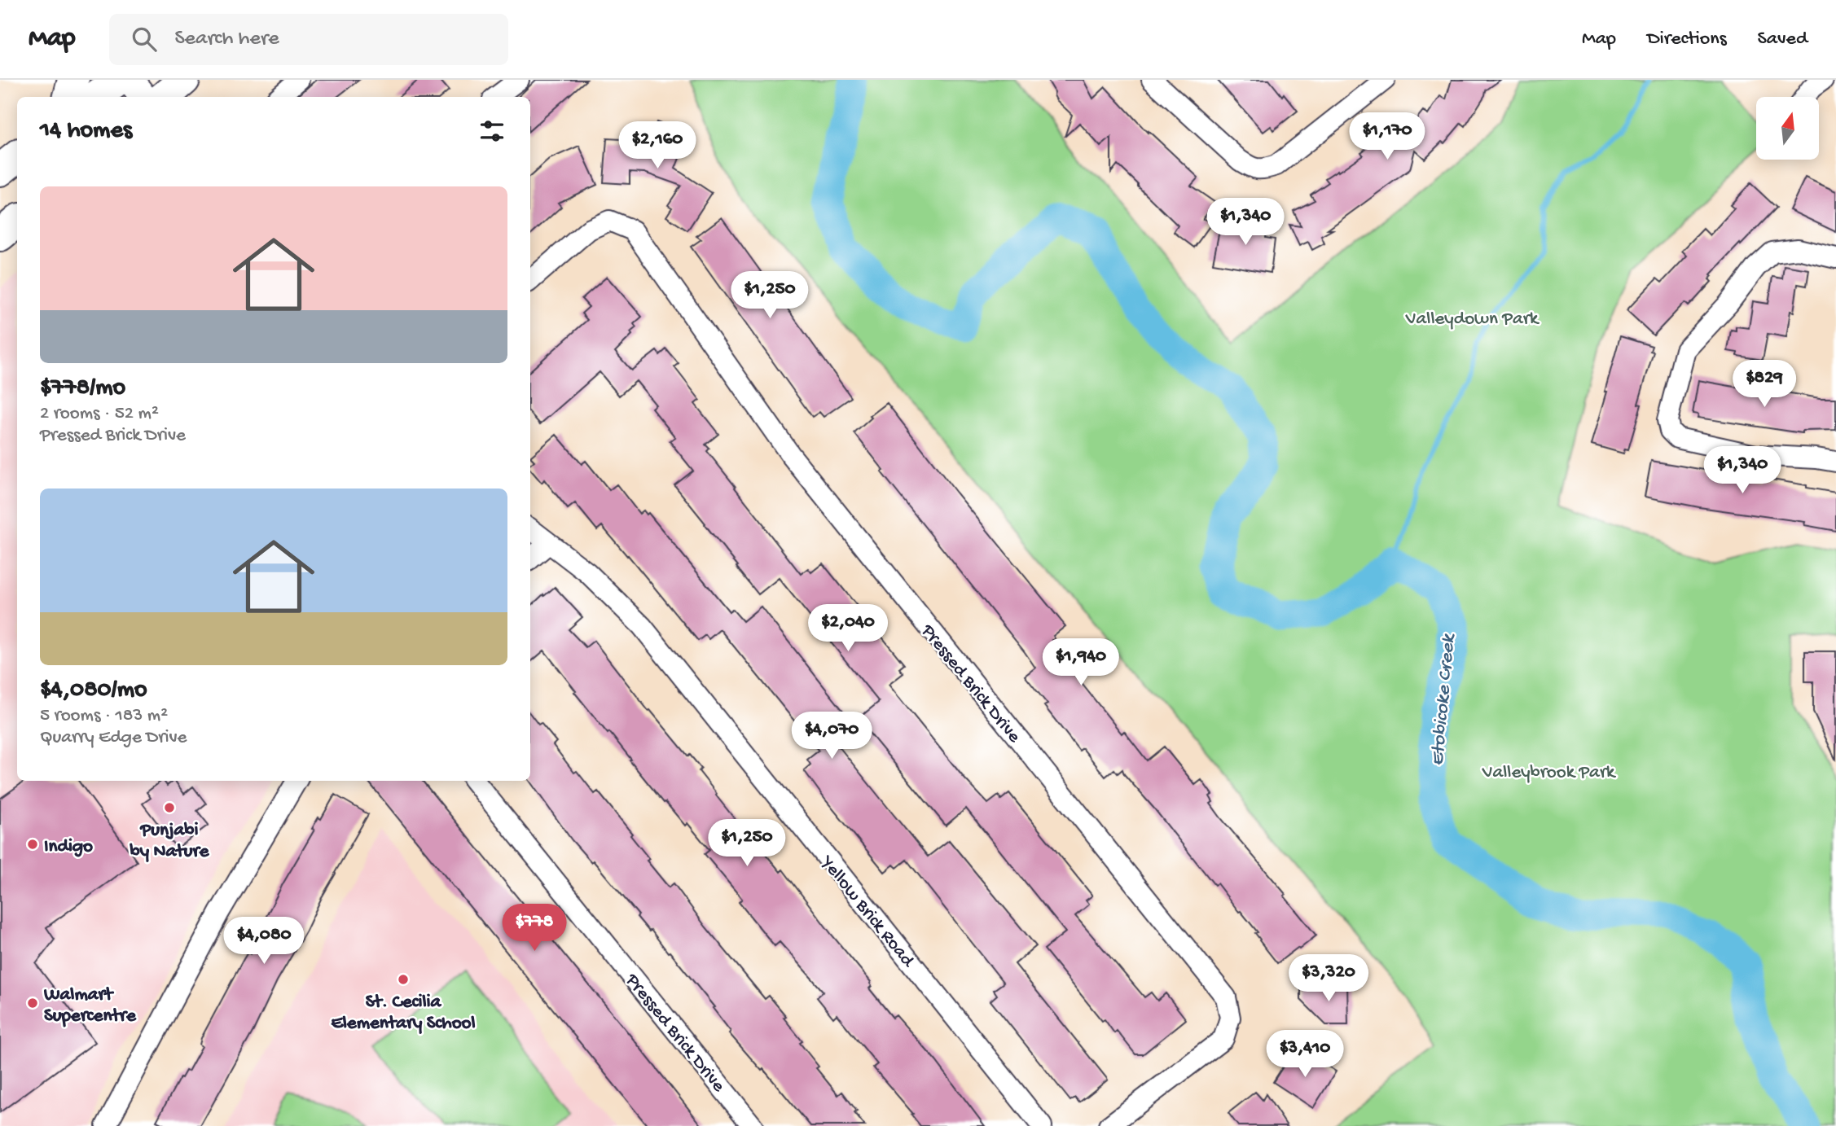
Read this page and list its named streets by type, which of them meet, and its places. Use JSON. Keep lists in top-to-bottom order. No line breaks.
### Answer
{"streets":{"street":["Pressed Brick Drive","Yellow Brick Road"]},"water":["Etobicoke Creek"],"parks":["Valleydown Park","Valleybrook Park"],"places":["Punjabi by Nature","Indigo","St. Cecilia Elementary School","Walmart Supercentre"],"north":"top","page":{"header":"Map","search":"Search here","nav":["Map","Directions","Saved"],"heading":"14 homes","price":["$1,170","$2,160","$1,340","$1,250","$829","$1,340","$2,040","$1,940","$4,070","$1,250","$778","$4,080","$3,320","$3,410"],"list":[{"name":"$778/mo","note":"2 rooms · 52 m² · Pressed Brick Drive"},{"name":"$4,080/mo","note":"5 rooms · 183 m² · Quarry Edge Drive"}]}}
